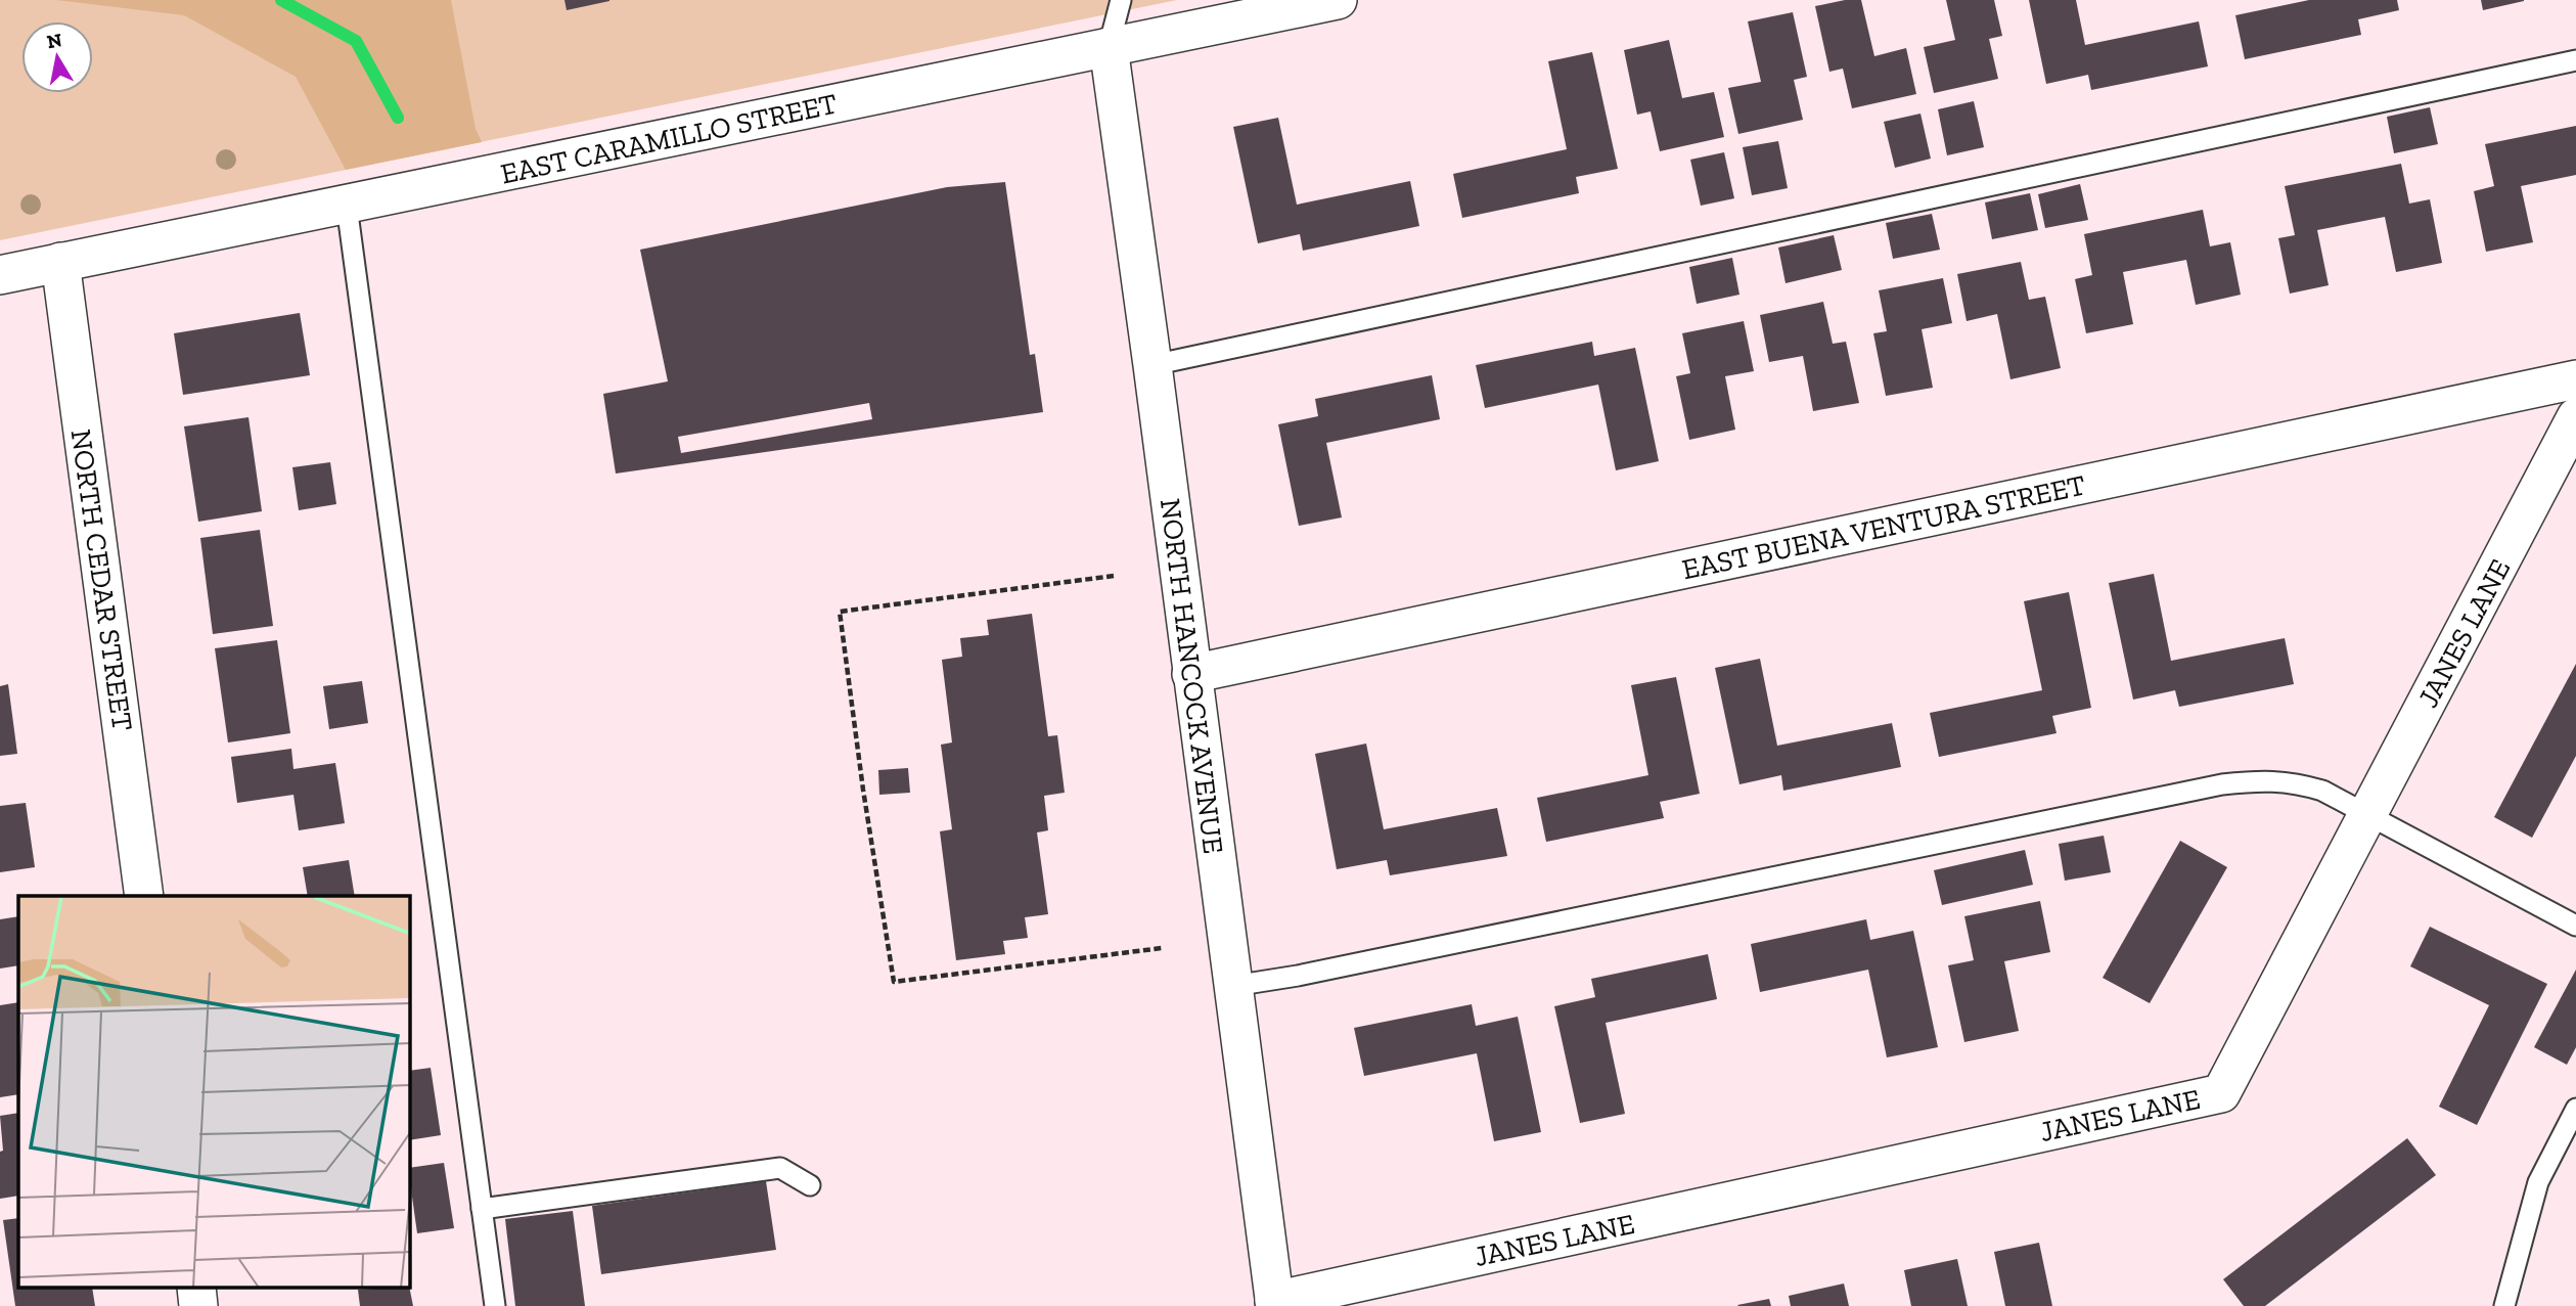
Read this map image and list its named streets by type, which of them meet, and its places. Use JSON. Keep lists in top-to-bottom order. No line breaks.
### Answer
{"streets":{"street":["EAST CARAMILLO STREET","EAST BUENA VENTURA STREET","NORTH CEDAR STREET","JANES LANE","NORTH HANCOCK AVENUE"]},"crossings":[["EAST CARAMILLO STREET","NORTH CEDAR STREET"],["EAST CARAMILLO STREET","NORTH HANCOCK AVENUE"],["EAST BUENA VENTURA STREET","NORTH HANCOCK AVENUE"],["JANES LANE","NORTH HANCOCK AVENUE"]],"north":"top"}
